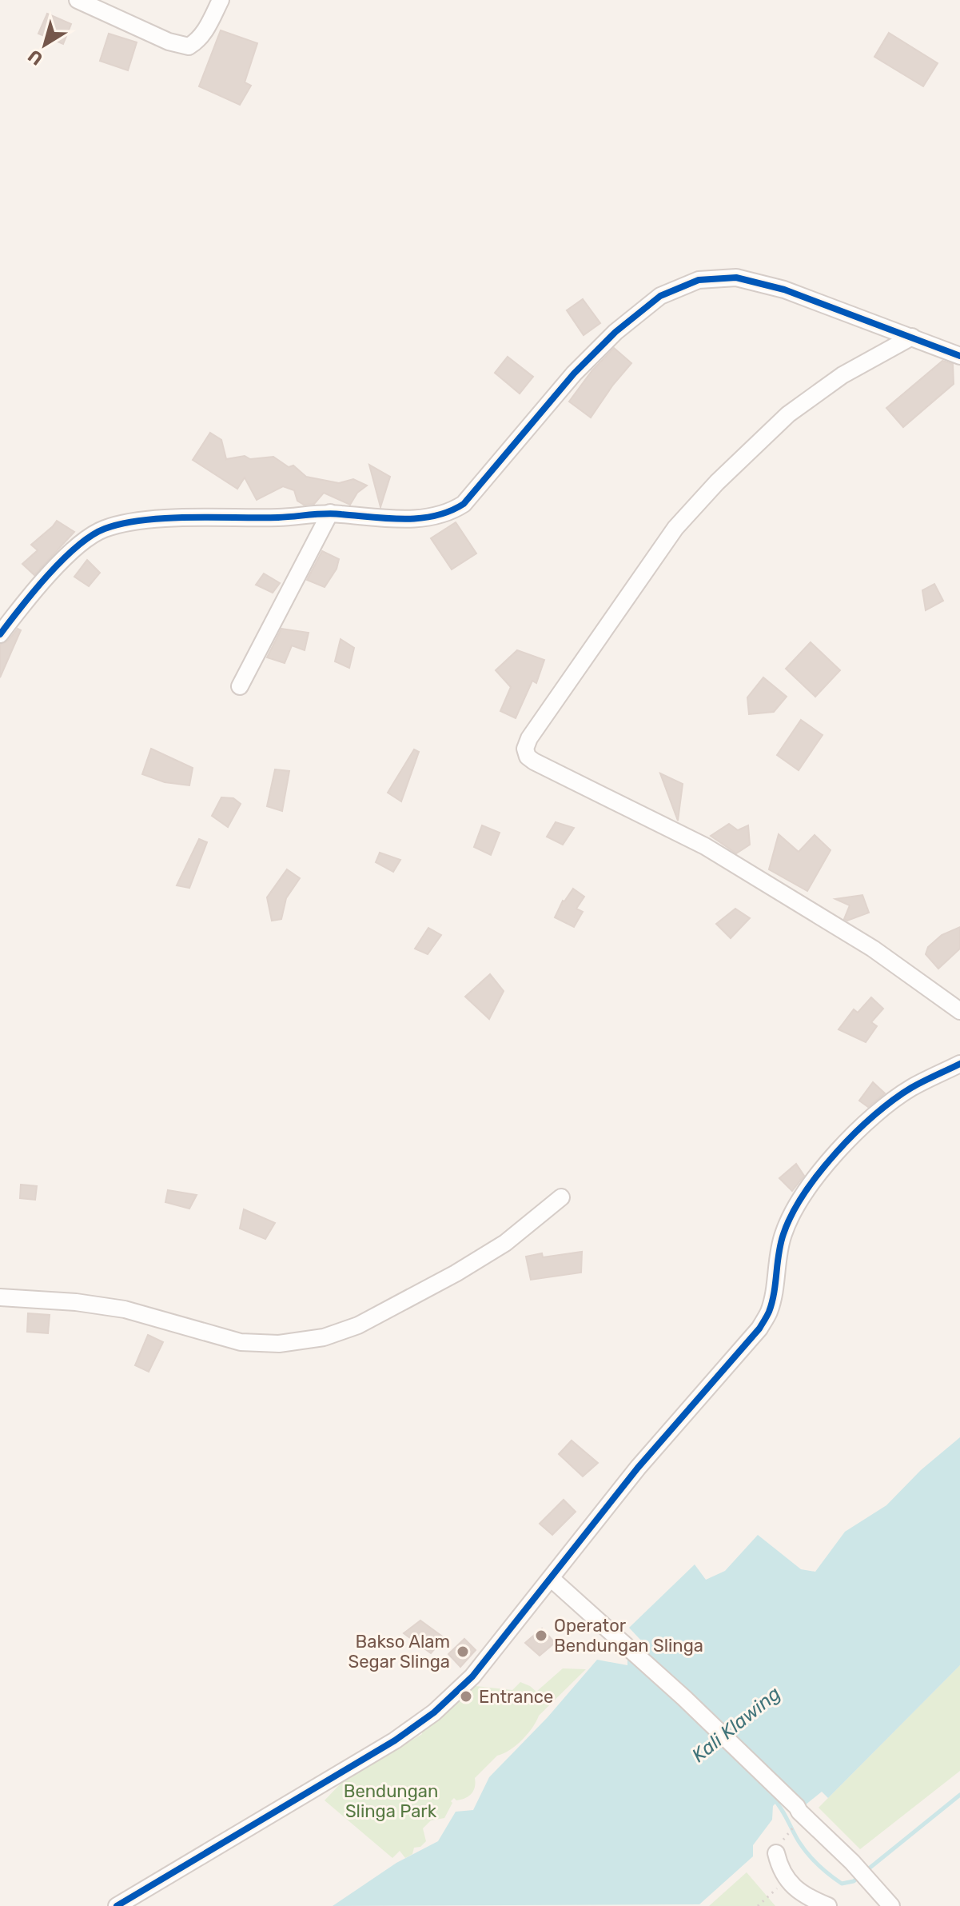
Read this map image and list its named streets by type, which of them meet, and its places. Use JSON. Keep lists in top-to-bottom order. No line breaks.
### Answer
{"water":["Kali Klawing"],"parks":["Bendungan Slinga Park"],"places":["Operator Bendungan Slinga","Bakso Alam Segar Slinga","Entrance"],"north":"bottom left"}
